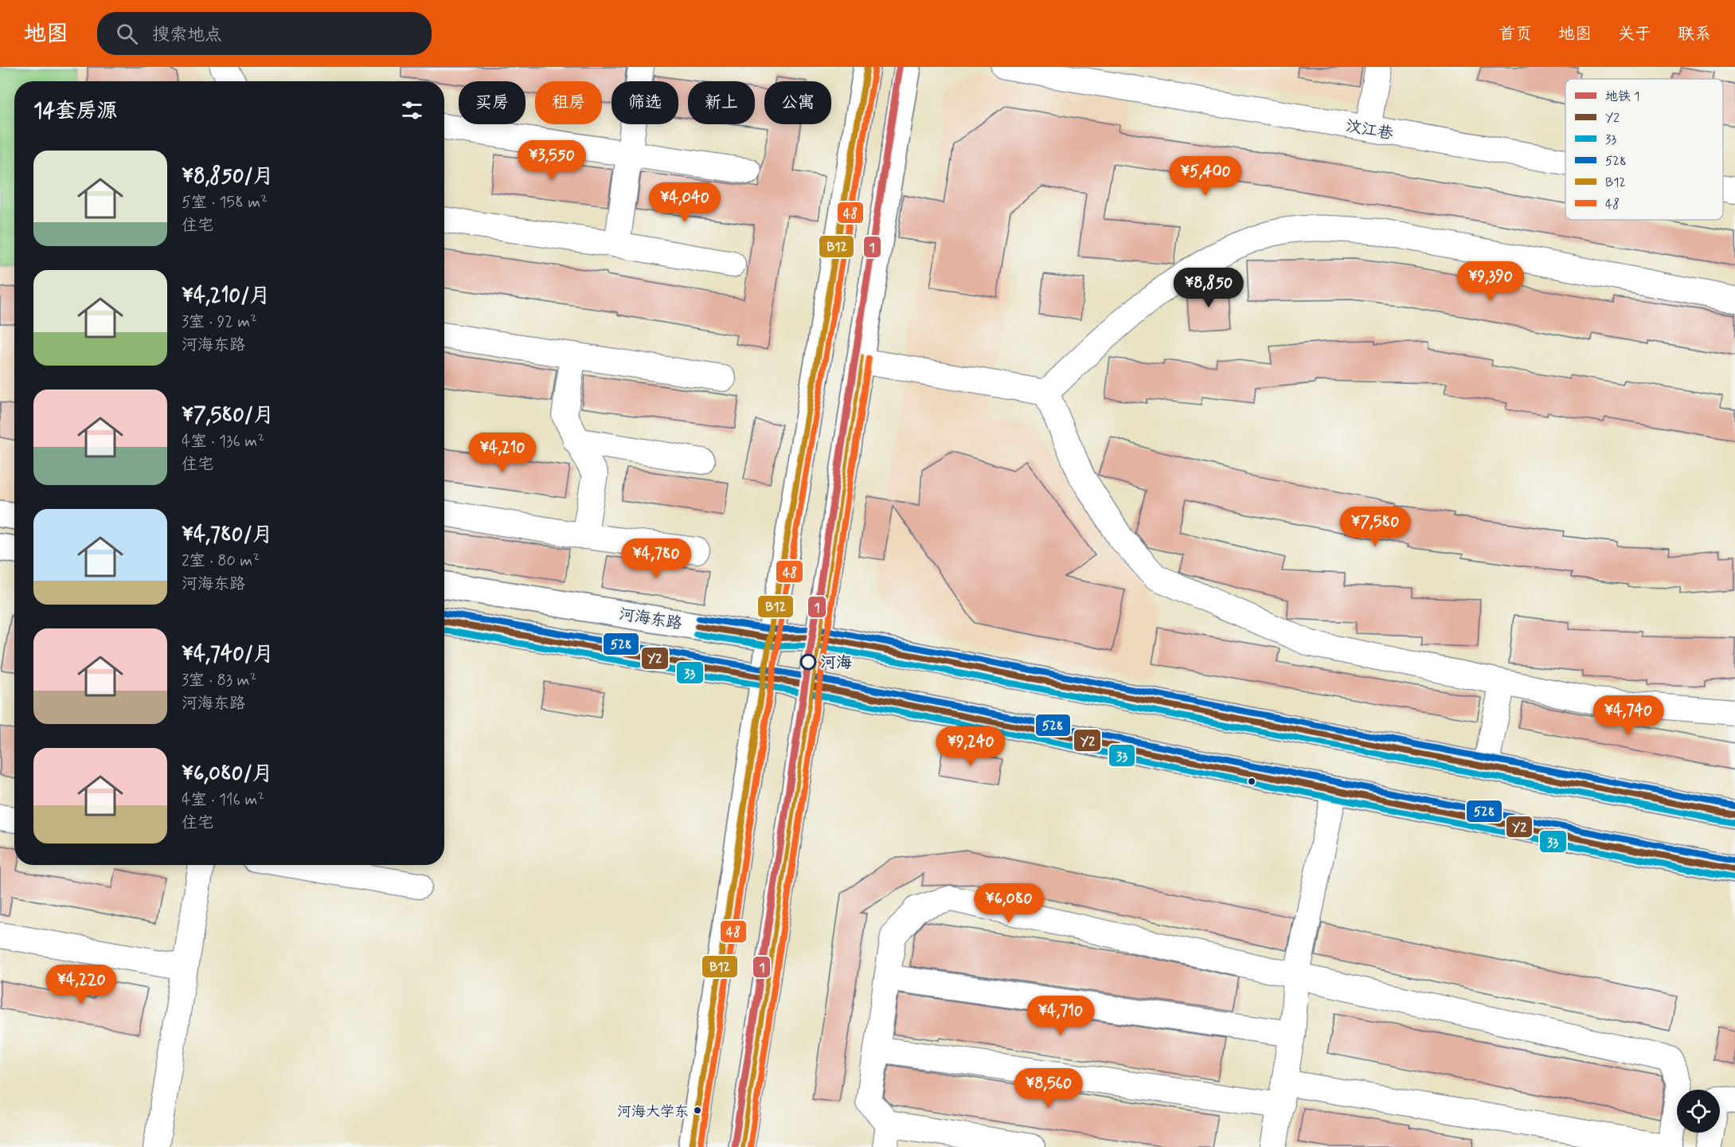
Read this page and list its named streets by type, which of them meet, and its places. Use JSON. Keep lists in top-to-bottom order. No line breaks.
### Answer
{"streets":{"main road":["河海东路"],"street":["汶江巷"]},"places":["河海","河海大学东"],"lines":["metro line 1","transit line B12","transit line 48","transit line 528","transit line Y2","transit line 33"],"legend":["地铁 1","Y2","33","528","B12","48"],"page":{"header":"地图","search":"搜索地点","nav":["首页","地图","关于","联系"],"chip":["买房","租房","筛选","新上","公寓"],"heading":"14套房源","list":[{"name":"¥8,850/月","note":"5室 · 158 m² · 住宅"},{"name":"¥4,210/月","note":"3室 · 92 m² · 河海东路"},{"name":"¥7,580/月","note":"4室 · 136 m² · 住宅"},{"name":"¥4,780/月","note":"2室 · 80 m² · 河海东路"},{"name":"¥4,740/月","note":"3室 · 83 m² · 河海东路"},{"name":"¥6,080/月","note":"4室 · 116 m² · 住宅"}],"price":["¥3,550","¥5,400","¥4,040","¥9,390","¥8,850","¥4,210","¥7,580","¥4,780","¥4,740","¥9,240","¥6,080","¥4,220","¥4,710","¥8,560"]}}
